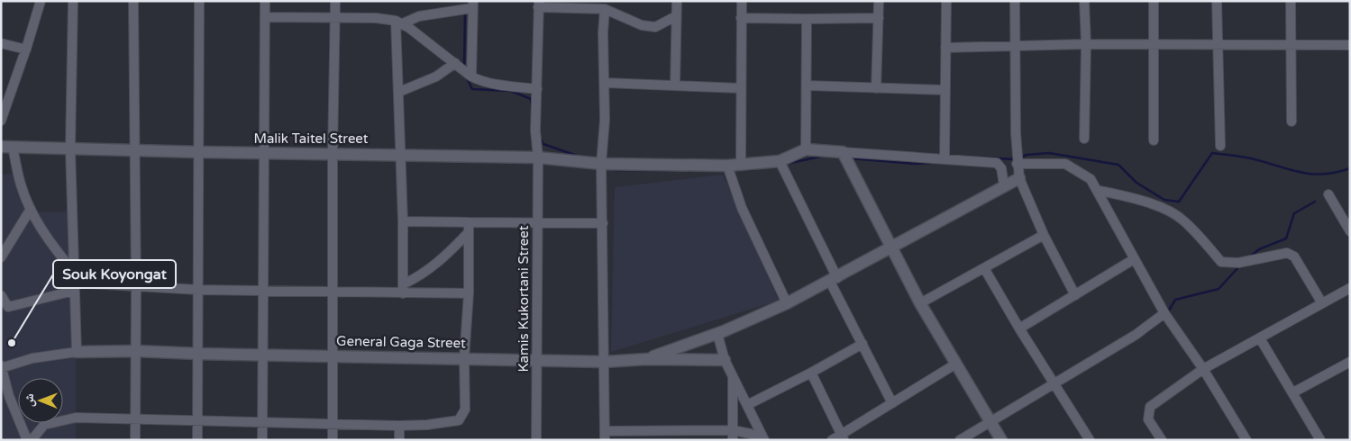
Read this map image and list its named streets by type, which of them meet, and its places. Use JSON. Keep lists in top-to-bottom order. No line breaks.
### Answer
{"streets":{"main road":["Malik Taitel Street","General Gaga Street"],"street":["Kamis Kukortani Street"]},"crossings":[["Malik Taitel Street","Kamis Kukortani Street"],["Kamis Kukortani Street","General Gaga Street"]],"places":["Souk Koyongat"],"north":"left"}
